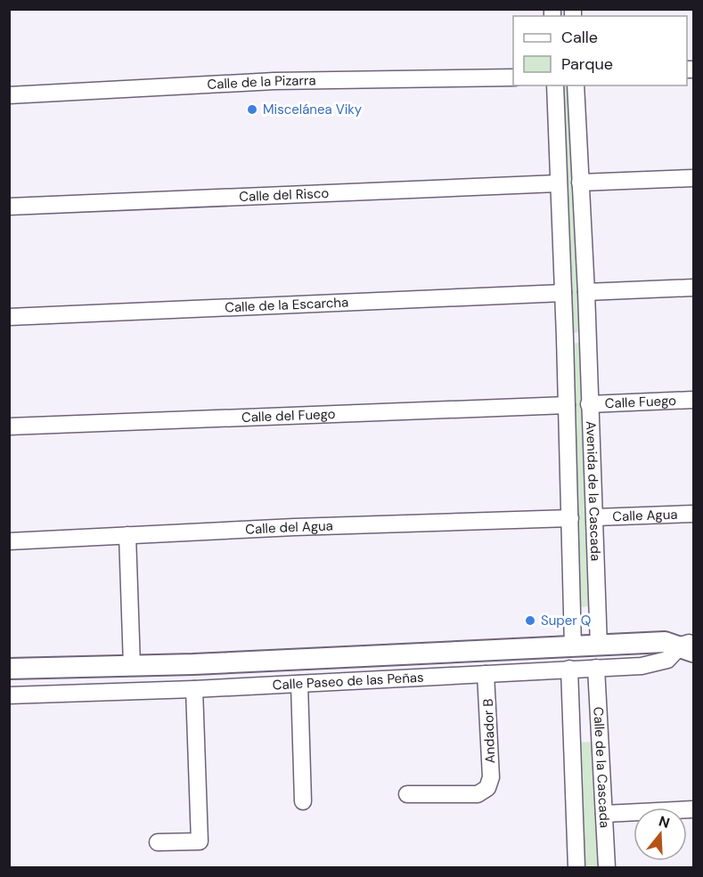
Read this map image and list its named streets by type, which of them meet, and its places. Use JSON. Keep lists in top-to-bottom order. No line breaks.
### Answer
{"streets":{"street":["Calle de la Pizarra","Calle del Risco","Calle de la Escarcha","Calle Fuego","Calle del Fuego","Avenida de la Cascada","Calle Agua","Calle del Agua","Calle Paseo de las Peñas","Andador B","Calle de la Cascada"]},"crossings":[["Calle del Risco","Avenida de la Cascada"],["Calle de la Escarcha","Avenida de la Cascada"],["Calle Fuego","Avenida de la Cascada"],["Calle del Fuego","Avenida de la Cascada"],["Avenida de la Cascada","Calle Agua"],["Avenida de la Cascada","Calle del Agua"],["Avenida de la Cascada","Calle Paseo de las Peñas"],["Calle Paseo de las Peñas","Andador B"],["Calle Paseo de las Peñas","Calle de la Cascada"]],"places":["Miscelánea Viky","Super Q"],"legend":["Calle","Parque"],"north":"top"}
